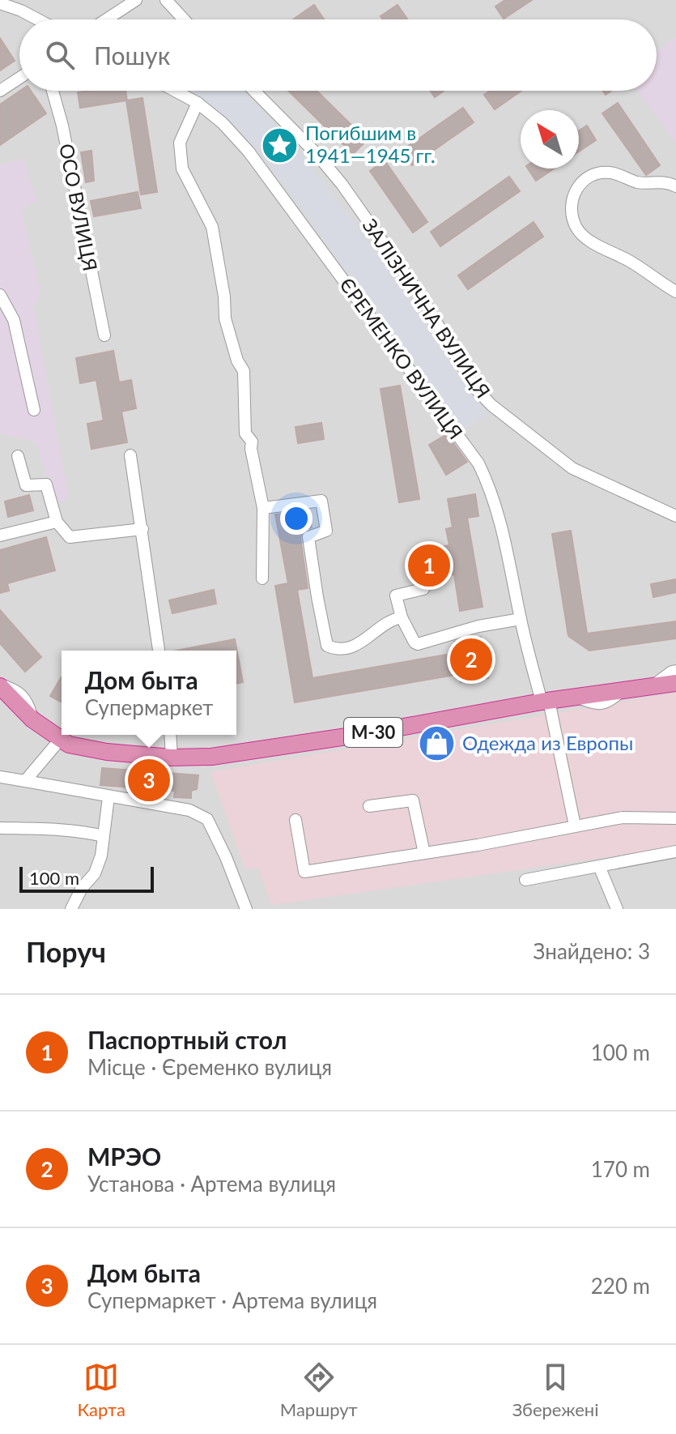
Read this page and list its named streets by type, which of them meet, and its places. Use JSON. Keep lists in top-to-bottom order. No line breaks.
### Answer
{"streets":{"highway":["М-30"],"street":["ОСО ВУЛИЦЯ","ЗАЛІЗНИЧНА ВУЛИЦЯ","ЄРЕМЕНКО ВУЛИЦЯ"]},"crossings":[["ЄРЕМЕНКО ВУЛИЦЯ","М-30"]],"places":{"place":["Погибшим в 1941—1945 гг."],"shop":["Одежда из Европы"]},"scale_bar":"100 m","north":"top left","page":{"search":"Пошук","pins":["1","2","3"],"popup":["Дом быта","Супермаркет"],"scale":"100 m","heading":["Поруч","Знайдено: 3"],"list":[{"mark":"1","name":"Паспортный стол","note":"Місце · Єременко вулиця","value":"100 m"},{"mark":"2","name":"МРЭО","note":"Установа · Артема вулиця","value":"170 m"},{"mark":"3","name":"Дом быта","note":"Супермаркет · Артема вулиця","value":"220 m"}],"nav":["Карта","Маршрут","Збережені"]}}
